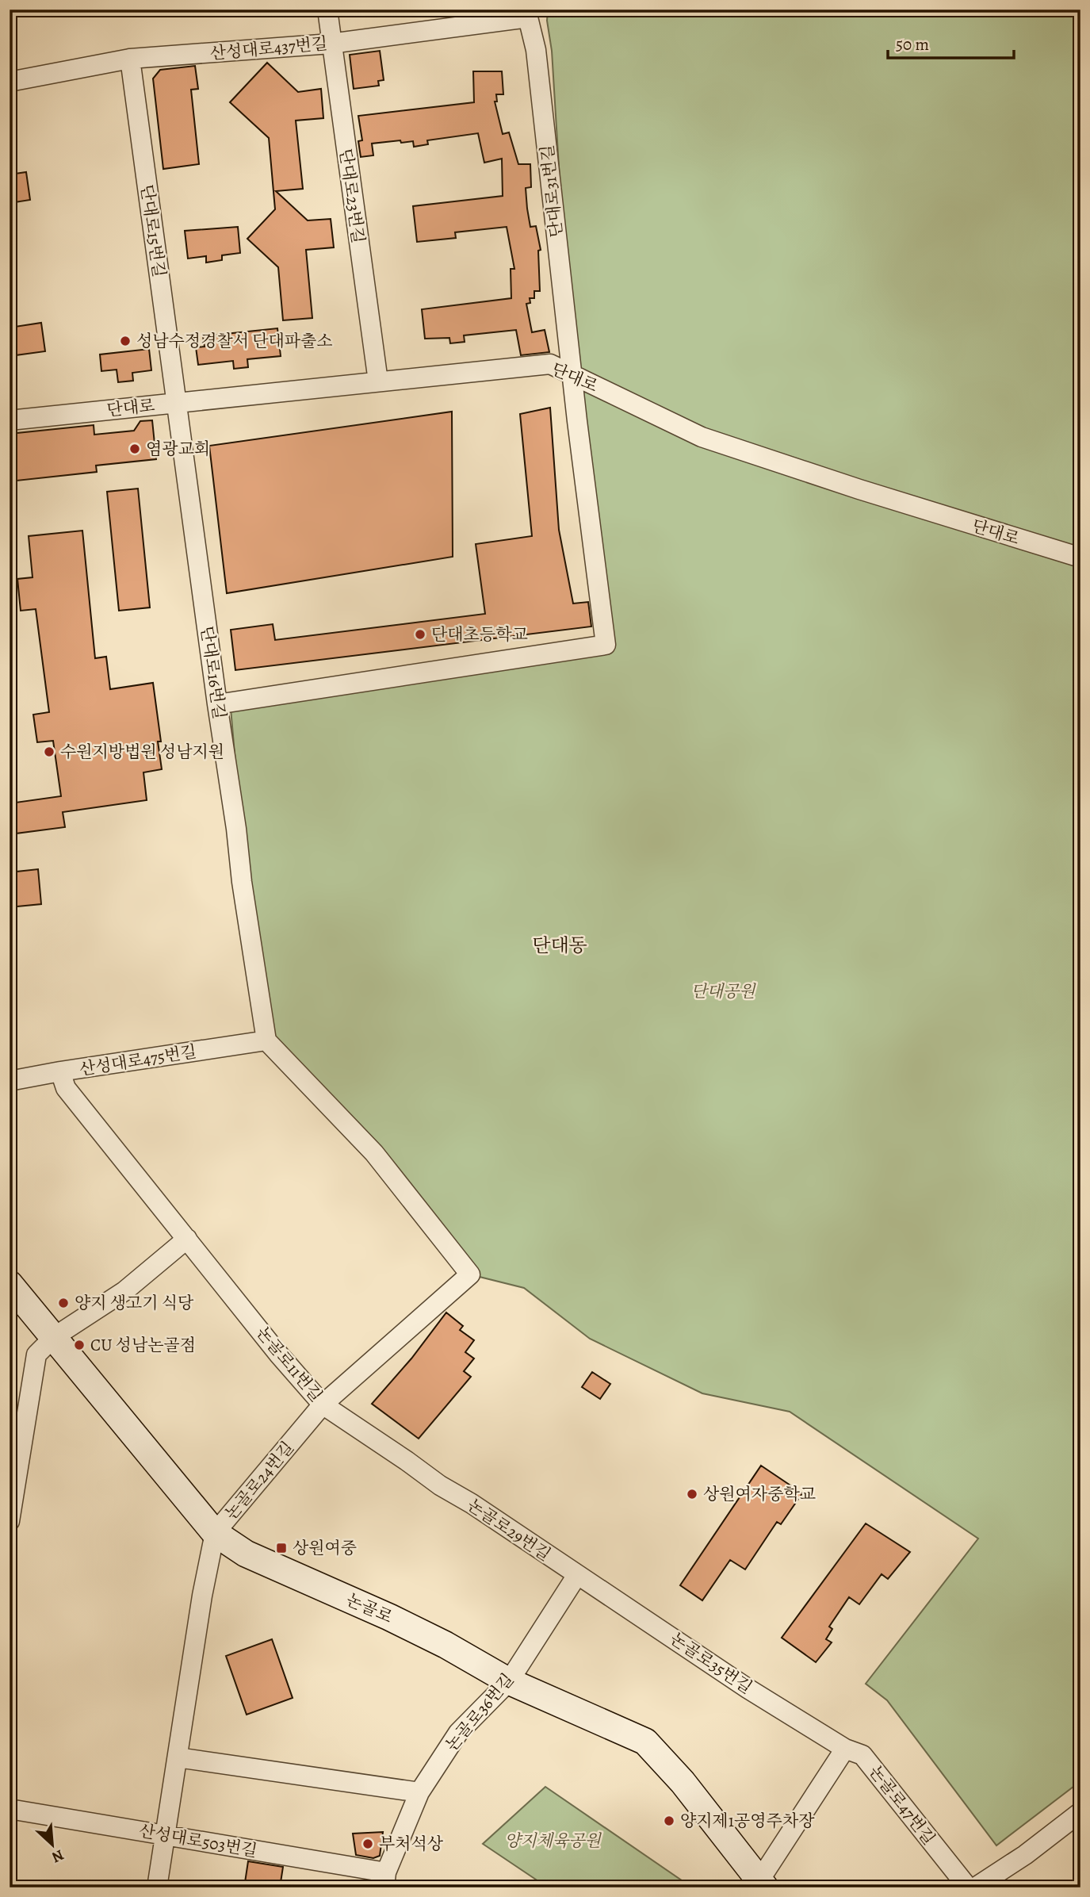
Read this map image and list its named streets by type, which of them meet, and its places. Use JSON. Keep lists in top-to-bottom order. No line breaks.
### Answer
{"streets":{"street":["산성대로437번길","단대로31번길","단대로23번길","단대로15번길","단대로","단대로16번길","산성대로475번길","논골로11번길","논골로24번길","논골로29번길","논골로","논골로35번길","논골로36번길","논골로47번길","산성대로503번길"]},"crossings":[["산성대로437번길","단대로31번길"],["산성대로437번길","단대로23번길"],["산성대로437번길","단대로15번길"],["단대로31번길","단대로"],["단대로31번길","단대로16번길"],["단대로23번길","단대로"],["단대로15번길","단대로"],["단대로15번길","단대로16번길"],["단대로","단대로16번길"],["단대로16번길","산성대로475번길"],["단대로16번길","논골로24번길"],["산성대로475번길","논골로11번길"],["산성대로475번길","논골로24번길"],["논골로11번길","논골로24번길"],["논골로11번길","논골로29번길"],["논골로24번길","논골로"],["논골로24번길","산성대로503번길"],["논골로29번길","논골로35번길"],["논골로29번길","논골로36번길"],["논골로","논골로36번길"],["논골로35번길","논골로36번길"],["논골로35번길","논골로47번길"],["논골로36번길","산성대로503번길"]],"districts":["단대동"],"parks":["단대공원","양지체육공원"],"places":{"other":["성남수정경찰서 단대파출소","염광교회","단대초등학교","수원지방법원 성남지원","양지 생고기 식당","CU 성남논골점","상원여자중학교","양지제1공영주차장","부처석상"],"transit":["상원여중"]},"scale_bar":"50 m","north":"bottom right"}
